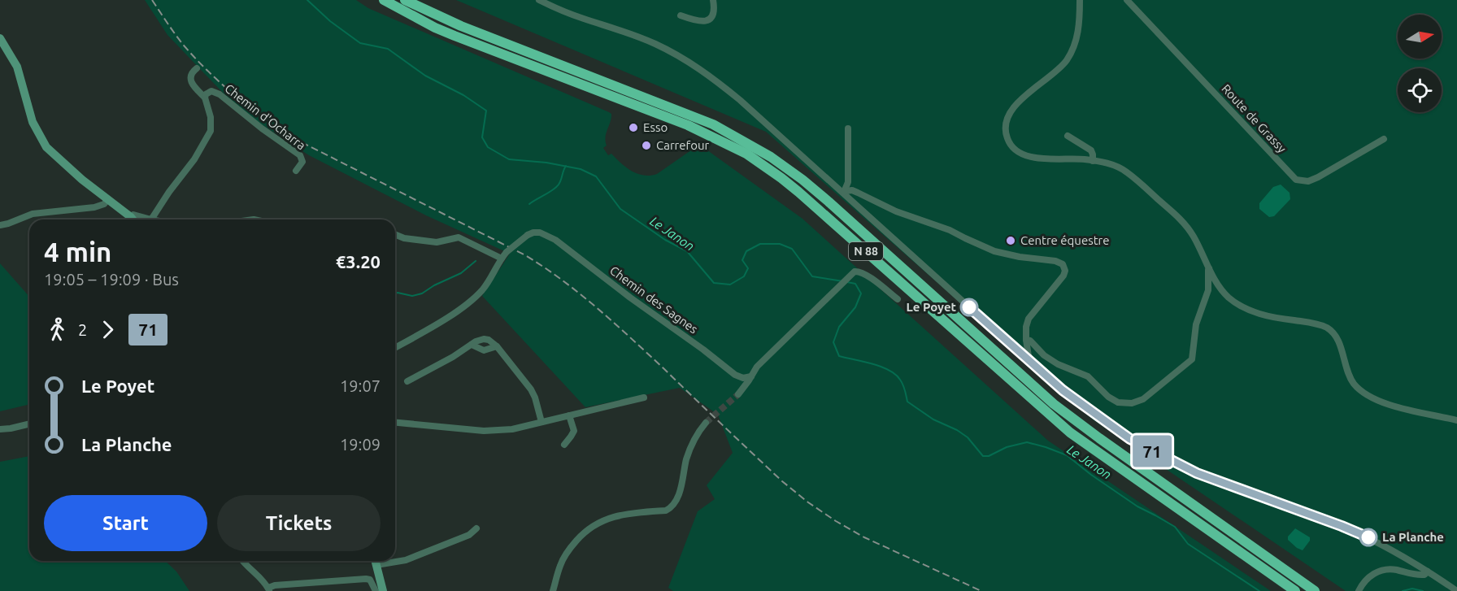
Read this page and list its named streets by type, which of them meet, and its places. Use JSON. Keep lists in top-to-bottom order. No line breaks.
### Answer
{"streets":{"highway":["N 88"],"street":["Chemin d'Ocharra","Route de Grassy","Chemin des Sagnes"]},"water":["Le Janon"],"places":["Esso","Carrefour","Centre équestre","Le Poyet","La Planche"],"lines":["bus line 71"],"north":"right","page":{"on_map":"71","heading":["4 min","19:05 – 19:09 · Bus","€3.20"],"legs":["2","71"],"list":[{"name":"Le Poyet","value":"19:07"},{"name":"La Planche","value":"19:09"}],"buttons":["Start","Tickets"]}}
